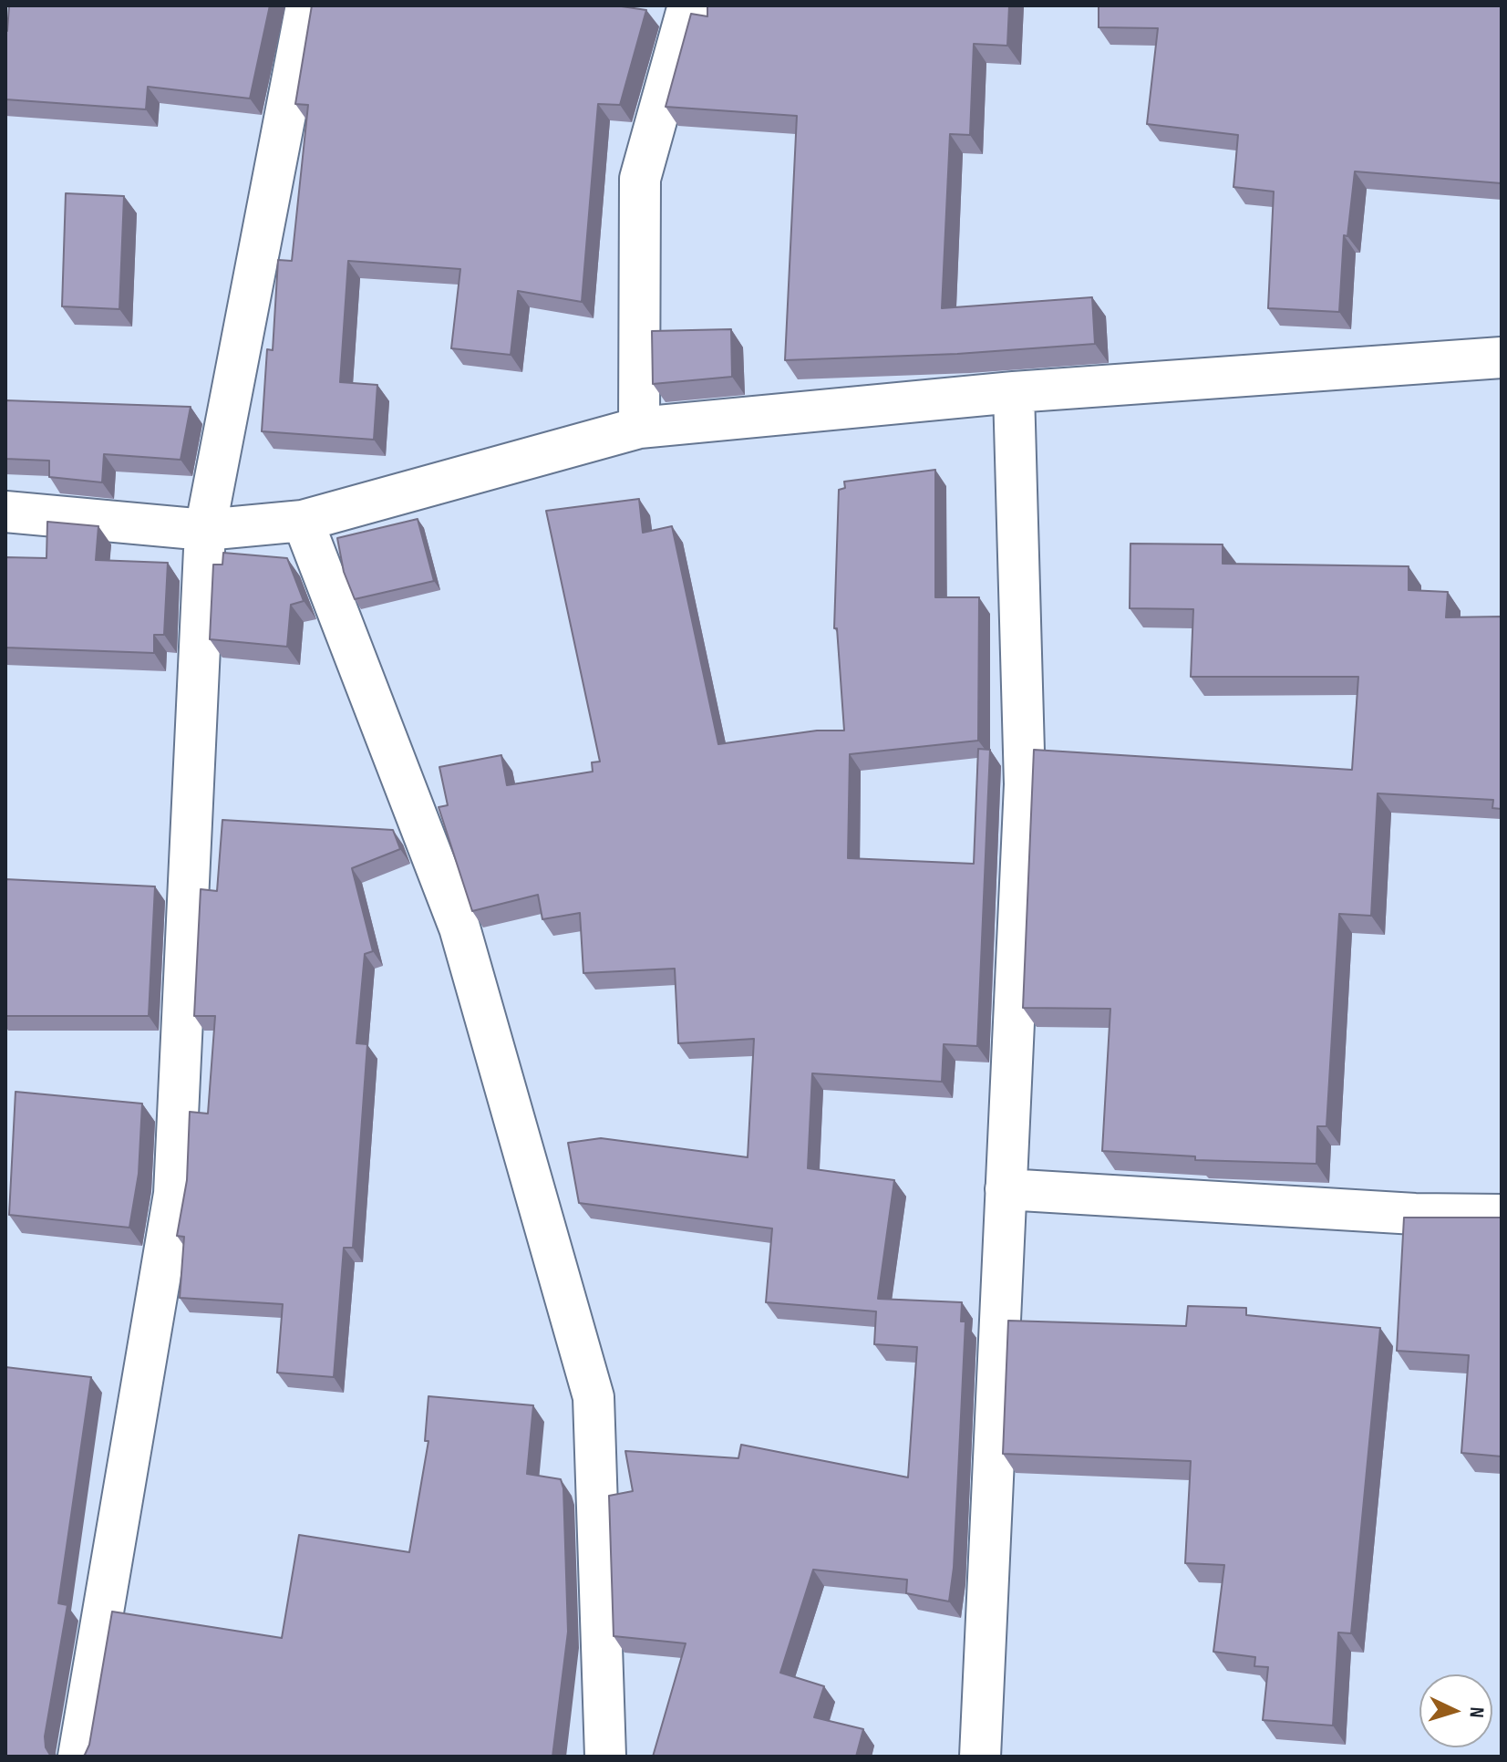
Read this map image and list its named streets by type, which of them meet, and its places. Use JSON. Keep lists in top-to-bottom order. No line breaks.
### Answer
{"north":"right"}
